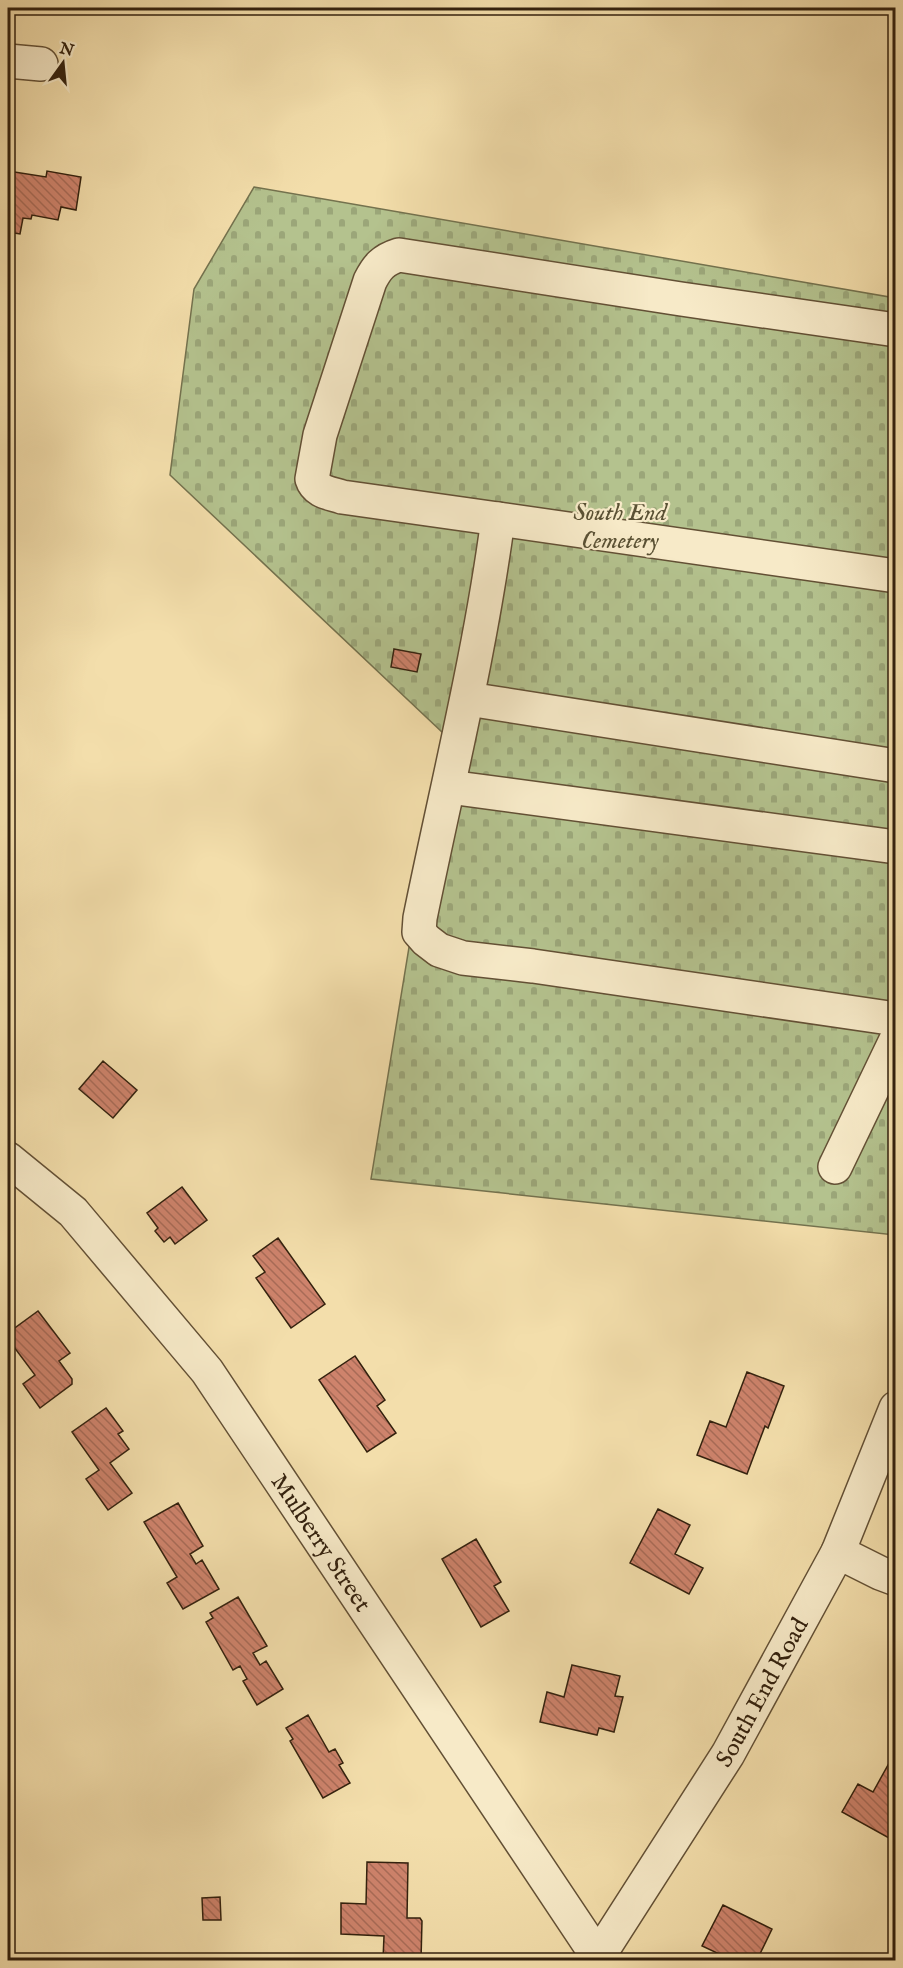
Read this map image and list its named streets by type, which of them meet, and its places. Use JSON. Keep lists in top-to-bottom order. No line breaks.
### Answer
{"streets":{"street":["Mulberry Street","South End Road"]},"crossings":[["Mulberry Street","South End Road"]],"parks":["South End Cemetery"],"north":"top"}
